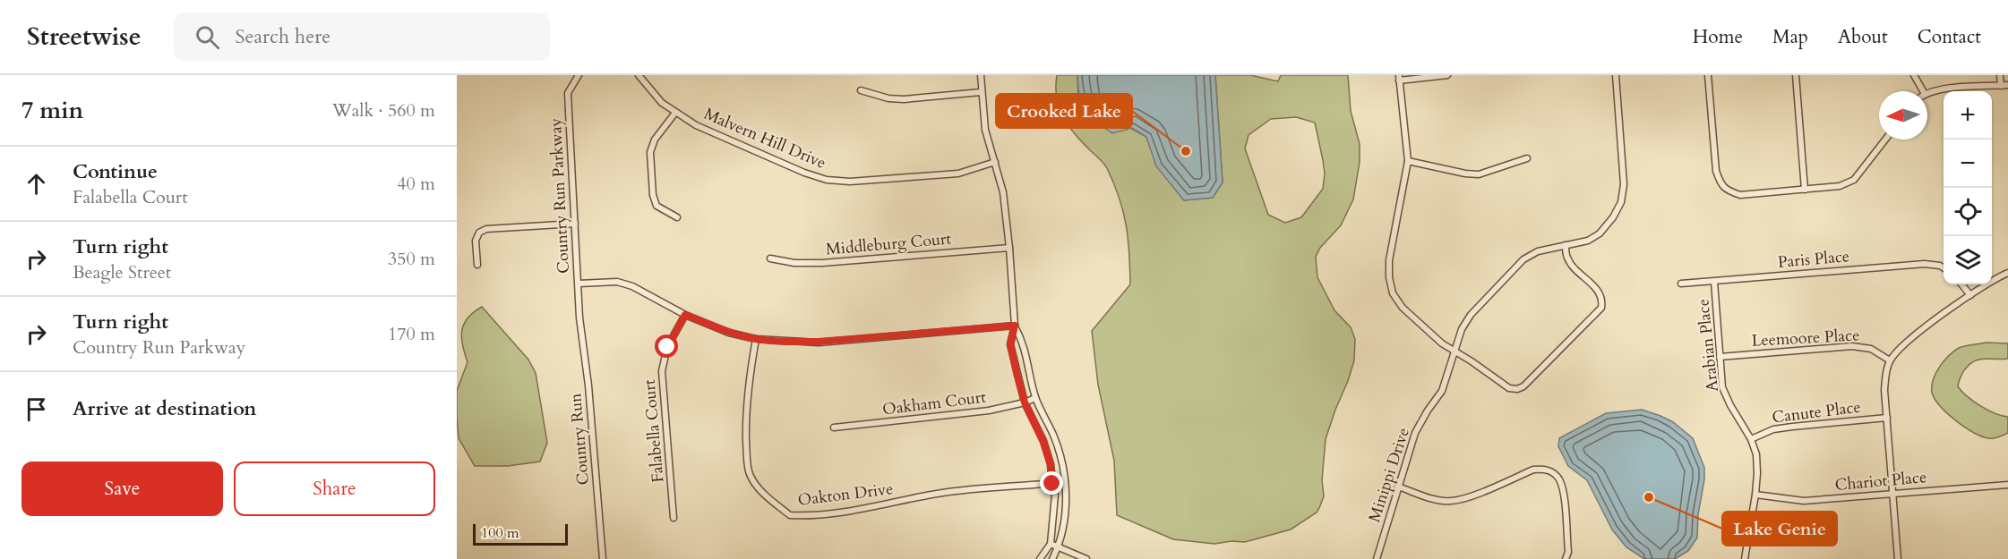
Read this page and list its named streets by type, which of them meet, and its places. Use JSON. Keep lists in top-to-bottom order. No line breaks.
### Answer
{"streets":{"street":["Malvern Hill Drive","Country Run Parkway","Middleburg Court","Paris Place","Leemoore Place","Arabian Place","Oakham Court","Canute Place","Falabella Court","Country Run","Minippi Drive","Chariot Place","Oakton Drive"]},"crossings":[["Country Run Parkway","Country Run"],["Paris Place","Arabian Place"],["Leemoore Place","Arabian Place"],["Arabian Place","Canute Place"],["Arabian Place","Chariot Place"]],"places":["Crooked Lake","Lake Genie"],"scale_bar":"100 m","north":"left","page":{"header":"Streetwise","search":"Search here","nav":["Home","Map","About","Contact"],"heading":["7 min","Walk · 560 m"],"map_buttons":["+","−"],"list":[["Continue","Falabella Court","40 m"],["Turn right","Beagle Street","350 m"],["Turn right","Country Run Parkway","170 m"],"Arrive at destination"],"buttons":["Save","Share"],"scale":"100 m"}}
